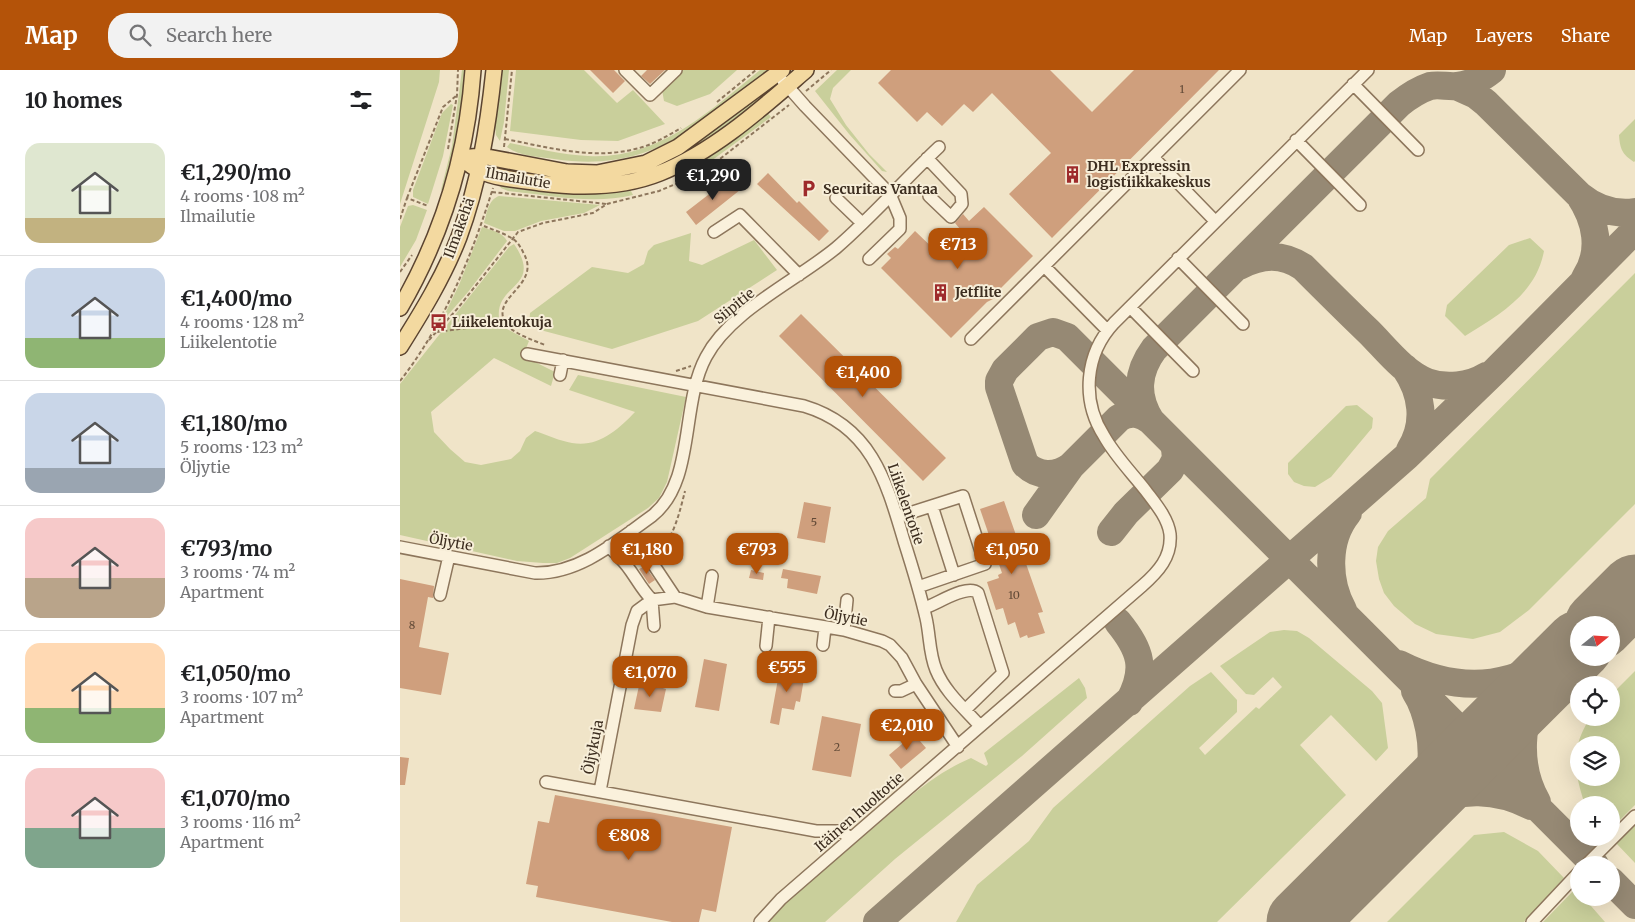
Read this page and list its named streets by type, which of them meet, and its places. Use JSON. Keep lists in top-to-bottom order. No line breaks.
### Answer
{"streets":{"main road":["Ilmailutie","Ilmakehä"],"street":["Siipitie","Liikelentotie","Öljytie","Öljykuja","Itäinen huoltotie"]},"crossings":[["Ilmailutie","Ilmakehä"],["Siipitie","Liikelentotie"],["Siipitie","Öljytie"],["Liikelentotie","Itäinen huoltotie"],["Öljytie","Öljykuja"],["Öljytie","Itäinen huoltotie"]],"places":{"building":["DHL Expressin logistiikkakeskus","Jetflite"],"parking":["Securitas Vantaa"],"bus stop":["Liikelentokuja"]},"house_numbers":["1","5","10","8","2"],"north":"right","page":{"header":"Map","search":"Search here","nav":["Map","Layers","Share"],"heading":"10 homes","list":[{"name":"€1,290/mo","note":"4 rooms · 108 m² · Ilmailutie"},{"name":"€1,400/mo","note":"4 rooms · 128 m² · Liikelentotie"},{"name":"€1,180/mo","note":"5 rooms · 123 m² · Öljytie"},{"name":"€793/mo","note":"3 rooms · 74 m² · Apartment"},{"name":"€1,050/mo","note":"3 rooms · 107 m² · Apartment"},{"name":"€1,070/mo","note":"3 rooms · 116 m² · Apartment"}],"price":["€1,290","€713","€1,400","€1,180","€793","€1,050","€555","€1,070","€2,010","€808"],"map_buttons":["+","−"]}}
